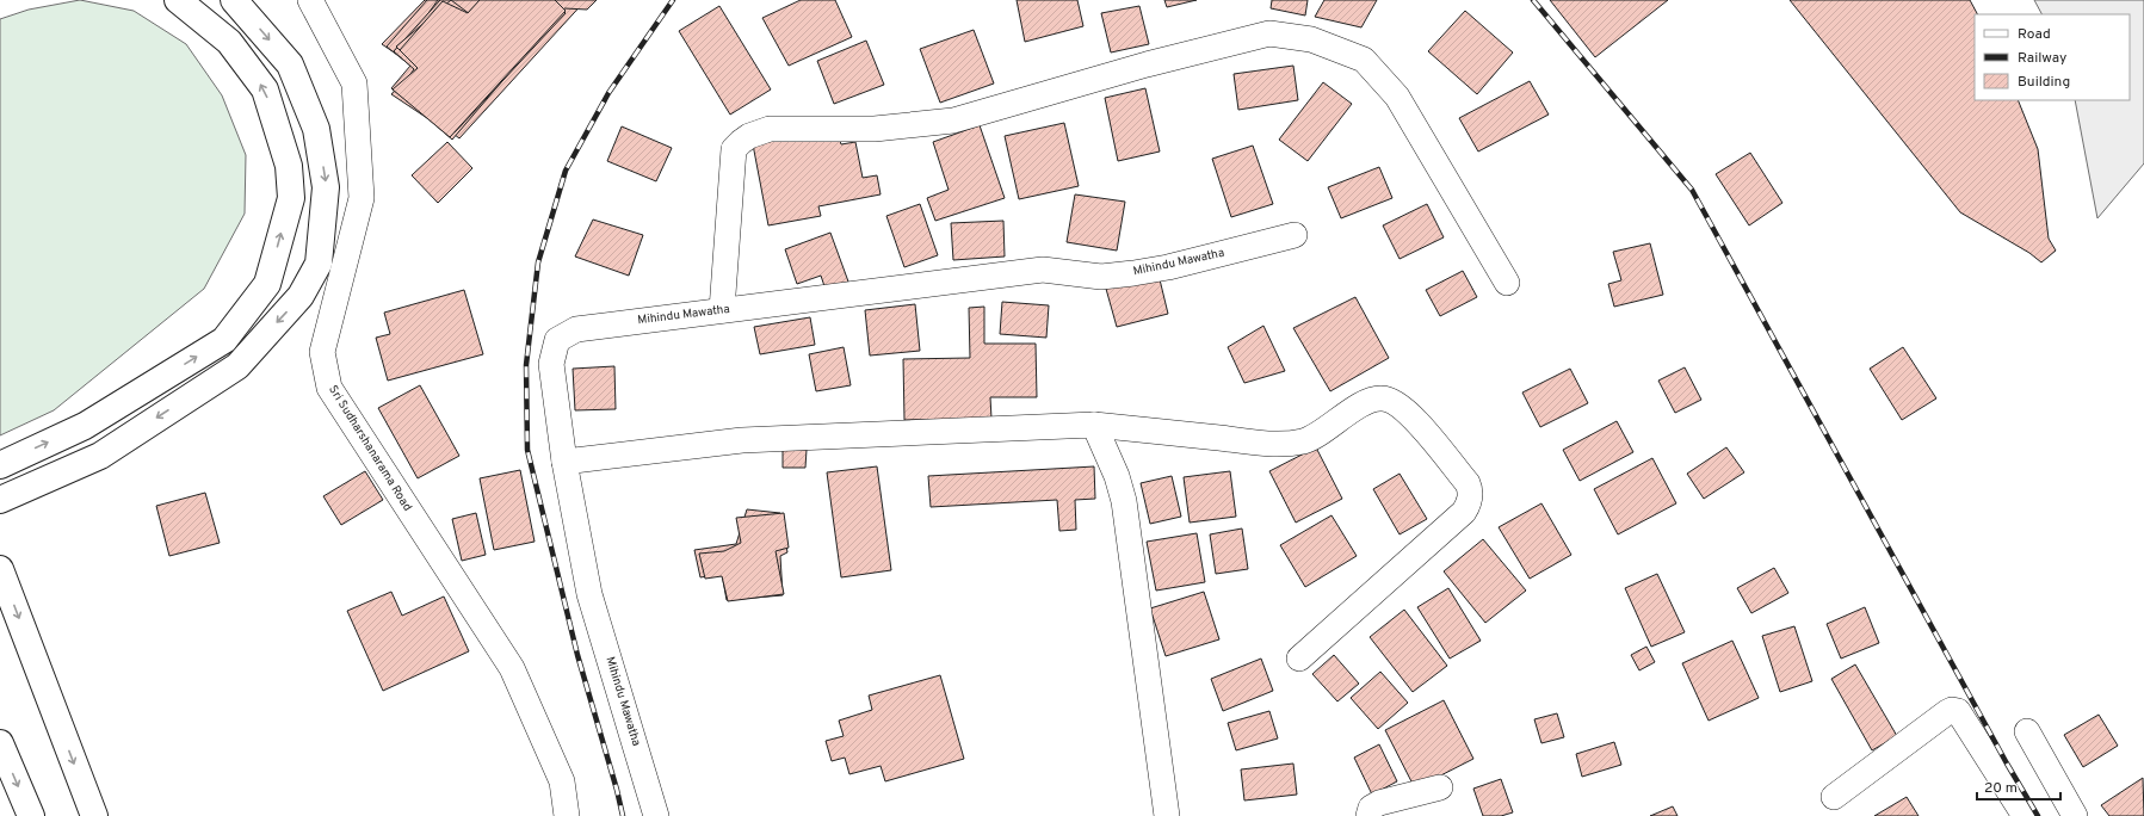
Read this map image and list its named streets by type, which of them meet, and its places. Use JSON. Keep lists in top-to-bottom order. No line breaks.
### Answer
{"streets":{"street":["Mihindu Mawatha","Sri Sudharshanarama Road"]},"legend":["Road","Railway","Building"],"scale_bar":"20 m"}
